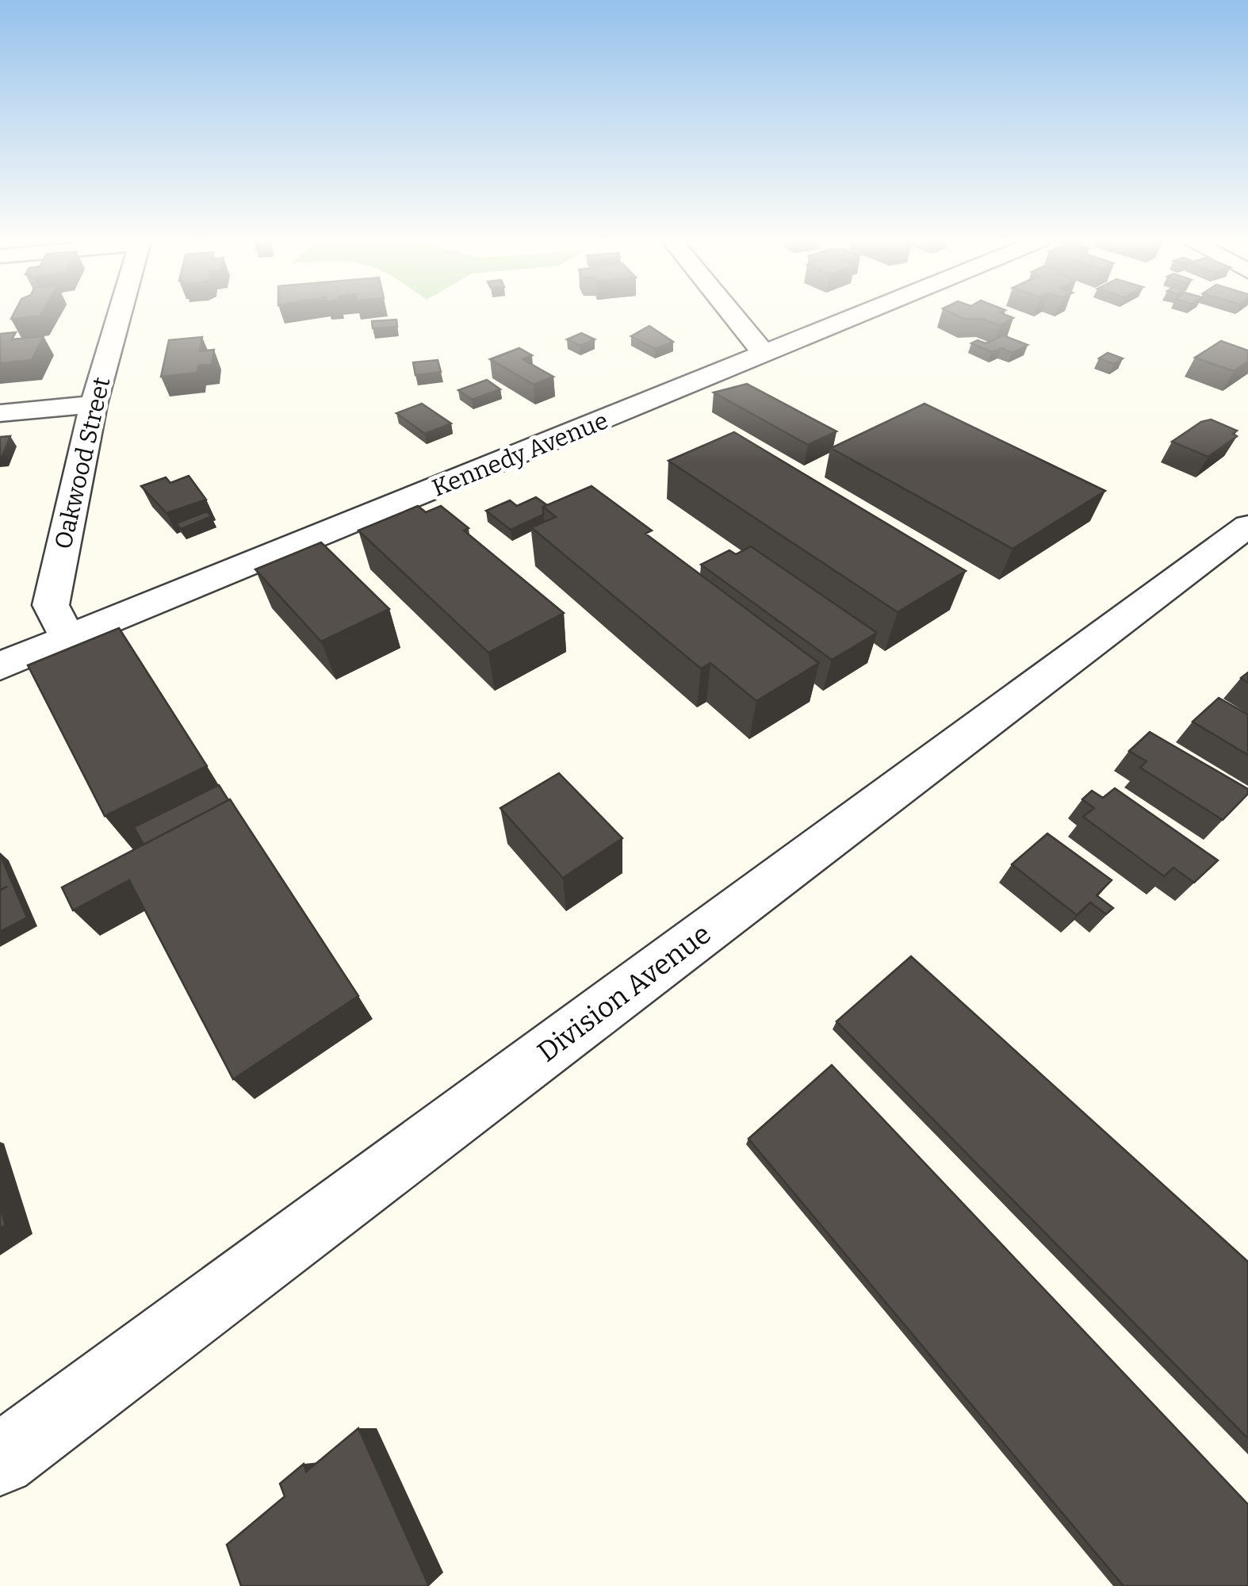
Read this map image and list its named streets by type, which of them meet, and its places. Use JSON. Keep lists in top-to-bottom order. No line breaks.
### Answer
{"streets":{"street":["Kennedy Avenue","Oakwood Street","Division Avenue"]},"crossings":[["Kennedy Avenue","Oakwood Street"]]}
